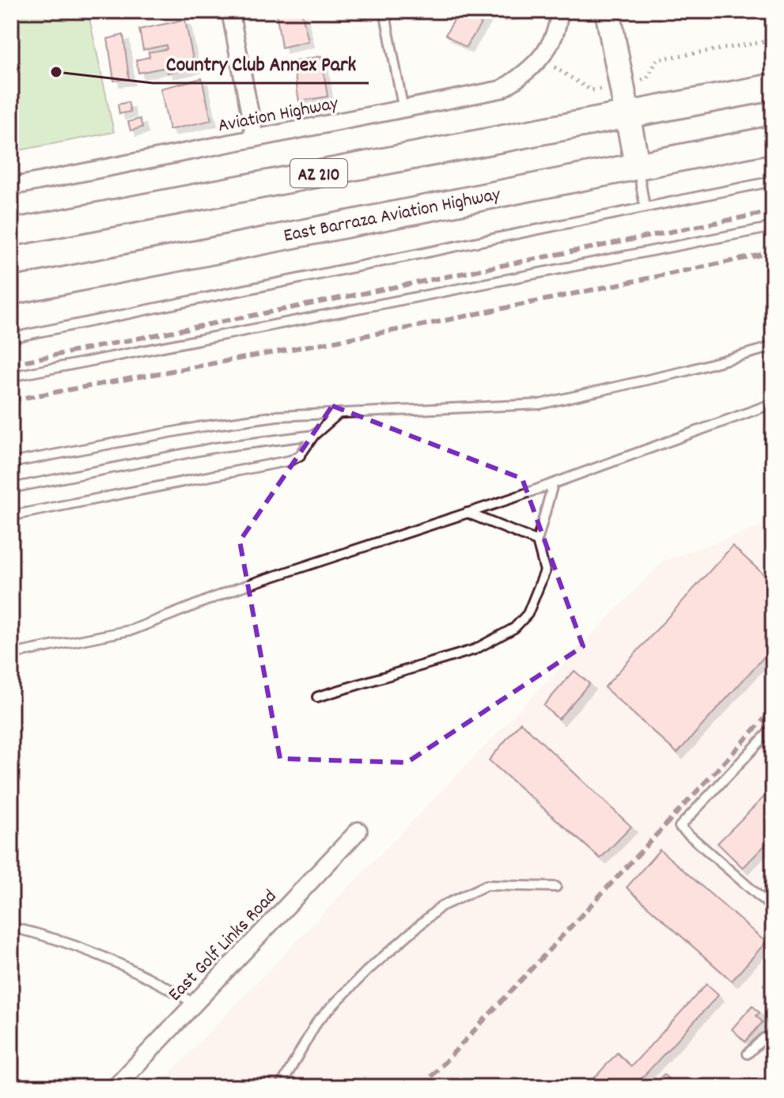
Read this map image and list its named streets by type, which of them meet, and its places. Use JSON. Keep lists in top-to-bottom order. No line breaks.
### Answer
{"streets":{"main road":["AZ 210","East Barraza Aviation Highway"],"street":["Aviation Highway","East Golf Links Road"]},"places":["Country Club Annex Park"]}
